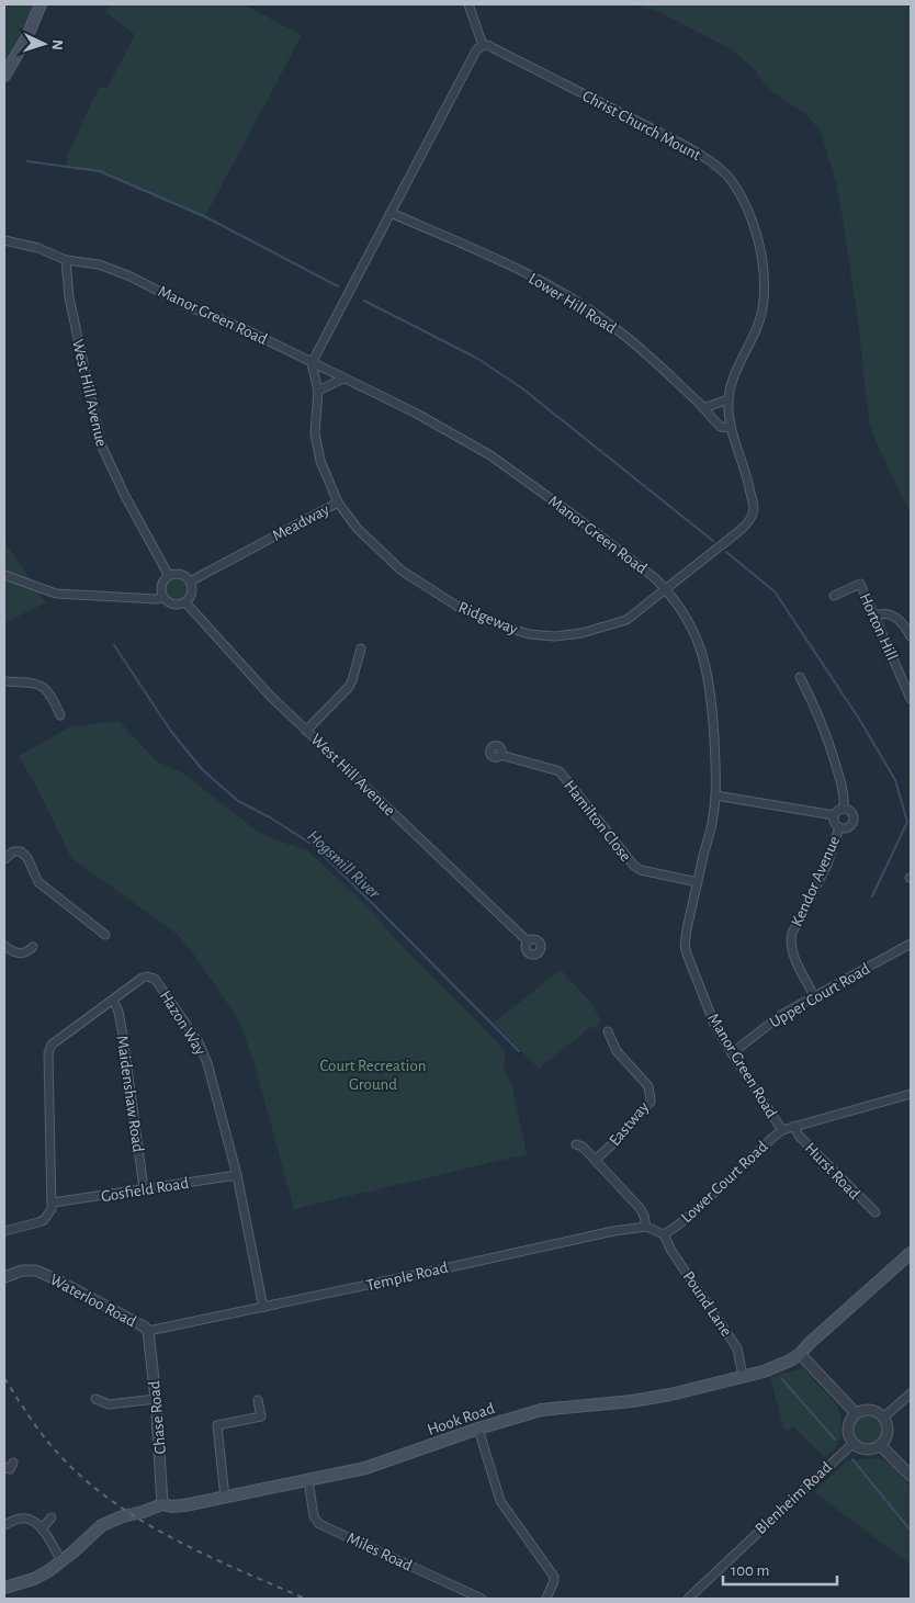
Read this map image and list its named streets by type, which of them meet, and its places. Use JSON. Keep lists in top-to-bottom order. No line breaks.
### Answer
{"streets":{"main road":["Hook Road"],"street":["Christ Church Mount","Lower Hill Road","Manor Green Road","West Hill Avenue","Meadway","Ridgeway","Horton Hill","Hamilton Close","Kendor Avenue","Upper Court Road","Hazon Way","Maidenshaw Road","Eastway","Hurst Road","Lower Court Road","Gosfield Road","Temple Road","Waterloo Road","Pound Lane","Chase Road","Blenheim Road","Miles Road"]},"crossings":[["Christ Church Mount","Lower Hill Road"],["Christ Church Mount","Manor Green Road"],["Christ Church Mount","Ridgeway"],["Manor Green Road","West Hill Avenue"],["Manor Green Road","Meadway"],["Manor Green Road","Ridgeway"],["Manor Green Road","Hamilton Close"],["Manor Green Road","Kendor Avenue"],["Manor Green Road","Upper Court Road"],["Manor Green Road","Lower Court Road"],["West Hill Avenue","Meadway"],["Meadway","Ridgeway"],["Kendor Avenue","Upper Court Road"],["Hazon Way","Maidenshaw Road"],["Hazon Way","Gosfield Road"],["Hazon Way","Temple Road"],["Maidenshaw Road","Gosfield Road"],["Hurst Road","Lower Court Road"],["Lower Court Road","Pound Lane"],["Temple Road","Waterloo Road"],["Temple Road","Chase Road"],["Waterloo Road","Chase Road"],["Pound Lane","Hook Road"],["Chase Road","Hook Road"],["Hook Road","Miles Road"]],"water":["Hogsmill River"],"parks":["Court Recreation Ground"],"scale_bar":"100 m","north":"right"}
